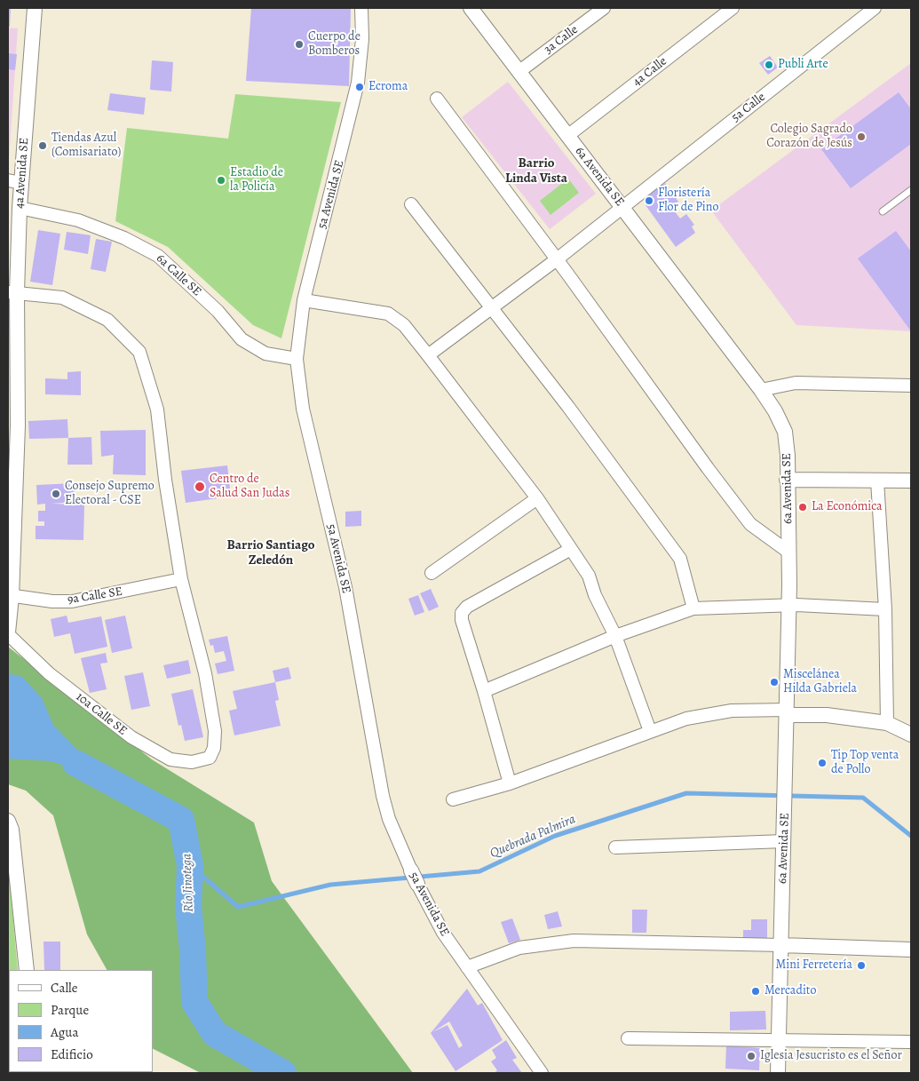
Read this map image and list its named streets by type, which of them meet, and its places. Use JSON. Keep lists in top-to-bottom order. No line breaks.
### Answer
{"streets":{"street":["3a Calle","4a Calle","5a Calle","4a Avenida SE","6a Avenida SE","5a Avenida SE","6a Calle SE","9a Calle SE","10a Calle SE"]},"crossings":[["3a Calle","6a Avenida SE"],["4a Calle","6a Avenida SE"],["5a Calle","6a Avenida SE"],["4a Avenida SE","6a Calle SE"],["4a Avenida SE","9a Calle SE"],["4a Avenida SE","10a Calle SE"],["5a Avenida SE","6a Calle SE"],["9a Calle SE","10a Calle SE"]],"districts":["Barrio Linda Vista","Barrio Santiago Zeledón"],"water":["Quebrada Palmira","Río Jinotega"],"places":["Cuerpo de Bomberos","Publi Arte","Ecroma","Colegio Sagrado Corazón de Jesús","Tiendas Azul (Comisariato)","Estadio de la Policía","Floristería Flor de Pino","Centro de Salud San Judas","Consejo Supremo Electoral - CSE","La Económica","Miscelánea Hilda Gabriela","Tip Top venta de Pollo","Mini Ferretería","Mercadito","Iglesia Jesucristo es el Señor"],"legend":["Calle","Parque","Agua","Edificio"]}
